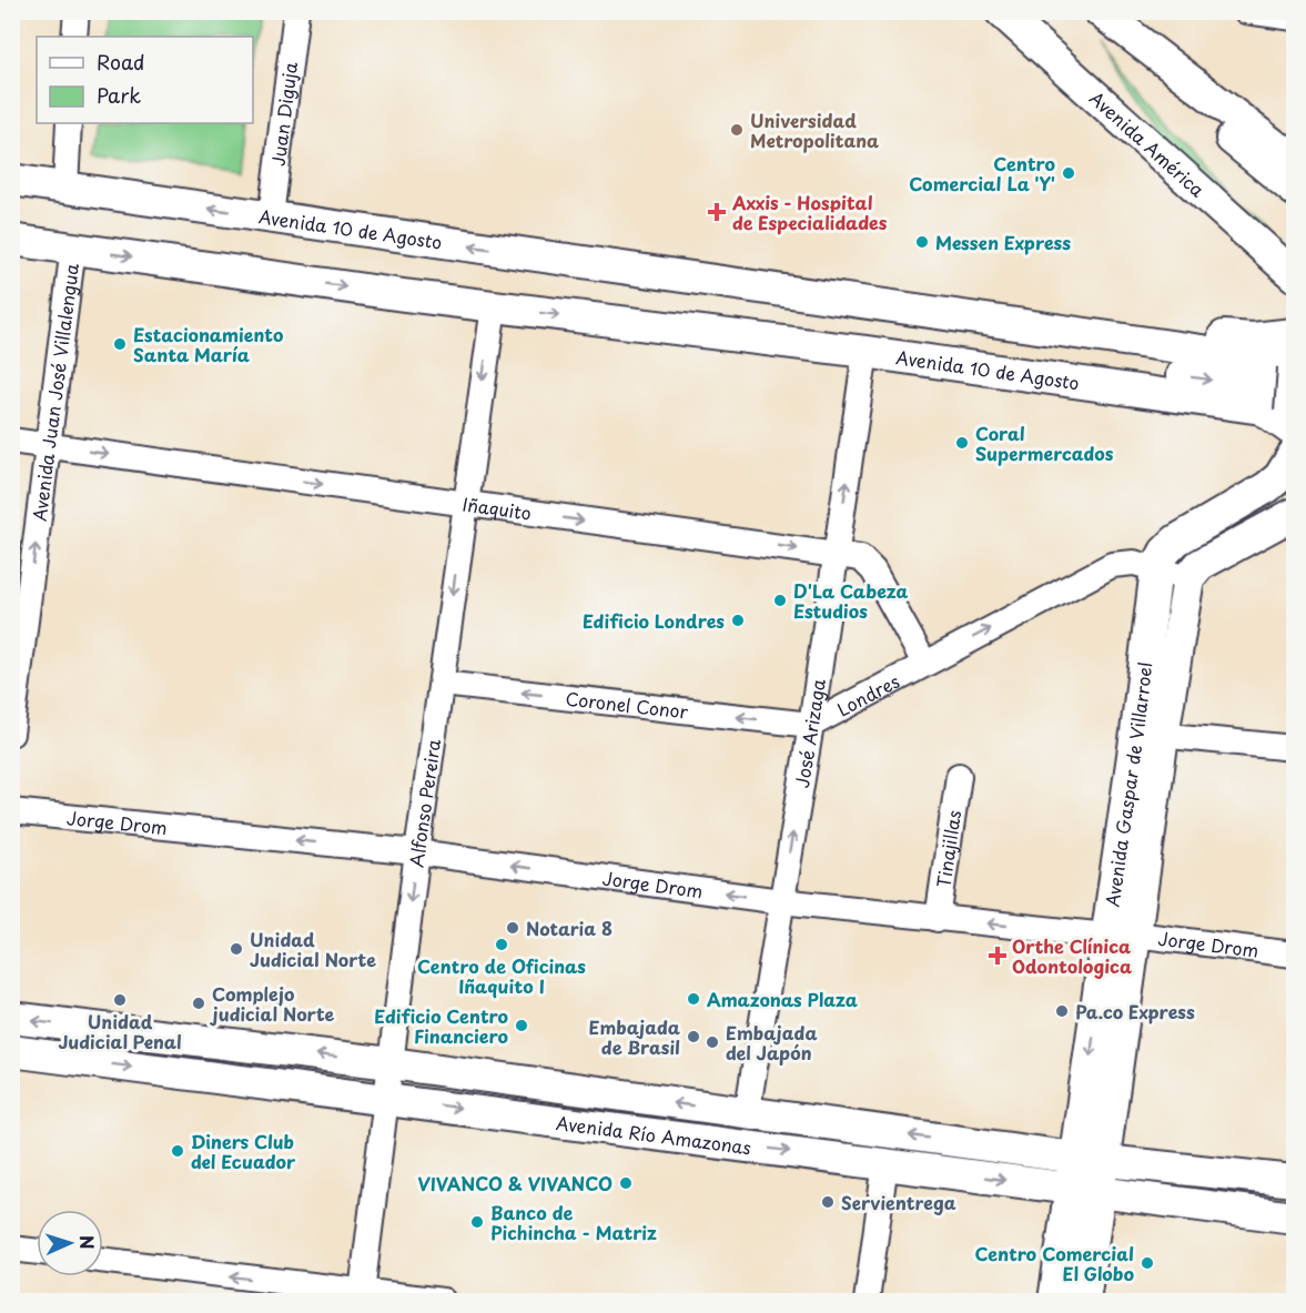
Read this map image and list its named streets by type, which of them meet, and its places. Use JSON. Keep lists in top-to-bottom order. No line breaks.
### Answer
{"streets":{"main road":["Avenida América","Avenida 10 de Agosto","Avenida Gaspar de Villarroel","Avenida Río Amazonas"],"street":["Juan Diguja","Avenida Juan José Villalengua","Iñaquito","Londres","Coronel Conor","José Arizaga","Alfonso Pereira","Jorge Drom","Tinajillas"]},"crossings":[["Juan Diguja","Avenida 10 de Agosto"],["Avenida 10 de Agosto","Avenida Juan José Villalengua"],["Avenida 10 de Agosto","José Arizaga"],["Avenida 10 de Agosto","Avenida Gaspar de Villarroel"],["Avenida 10 de Agosto","Alfonso Pereira"],["Avenida Juan José Villalengua","Iñaquito"],["Iñaquito","Londres"],["Iñaquito","José Arizaga"],["Iñaquito","Alfonso Pereira"],["Londres","Coronel Conor"],["Londres","José Arizaga"],["Londres","Avenida Gaspar de Villarroel"],["Coronel Conor","José Arizaga"],["Coronel Conor","Alfonso Pereira"],["José Arizaga","Jorge Drom"],["José Arizaga","Avenida Río Amazonas"],["Avenida Gaspar de Villarroel","Jorge Drom"],["Avenida Gaspar de Villarroel","Avenida Río Amazonas"],["Alfonso Pereira","Jorge Drom"],["Alfonso Pereira","Avenida Río Amazonas"],["Jorge Drom","Tinajillas"]],"one_way":["Avenida Juan José Villalengua","Iñaquito","Londres","Coronel Conor","José Arizaga","Alfonso Pereira","Jorge Drom"],"places":{"other":["Universidad Metropolitana","Centro Comercial La 'Y'","Messen Express","Estacionamiento Santa María","Coral Supermercados","D'La Cabeza Estudios","Edificio Londres","Notaria 8","Centro de Oficinas Iñaquito I","Unidad Judicial Norte","Amazonas Plaza","Unidad Judicial Penal","Complejo judicial Norte","Pa.co Express","Edificio Centro Financiero","Embajada de Brasil","Embajada del Japón","Diners Club del Ecuador","VIVANCO & VIVANCO","Servientrega","Banco de Pichincha - Matriz","Centro Comercial El Globo"],"health":["Axxis - Hospital de Especialidades","Orthe Clínica Odontologica"]},"legend":["Road","Park"],"north":"right"}
